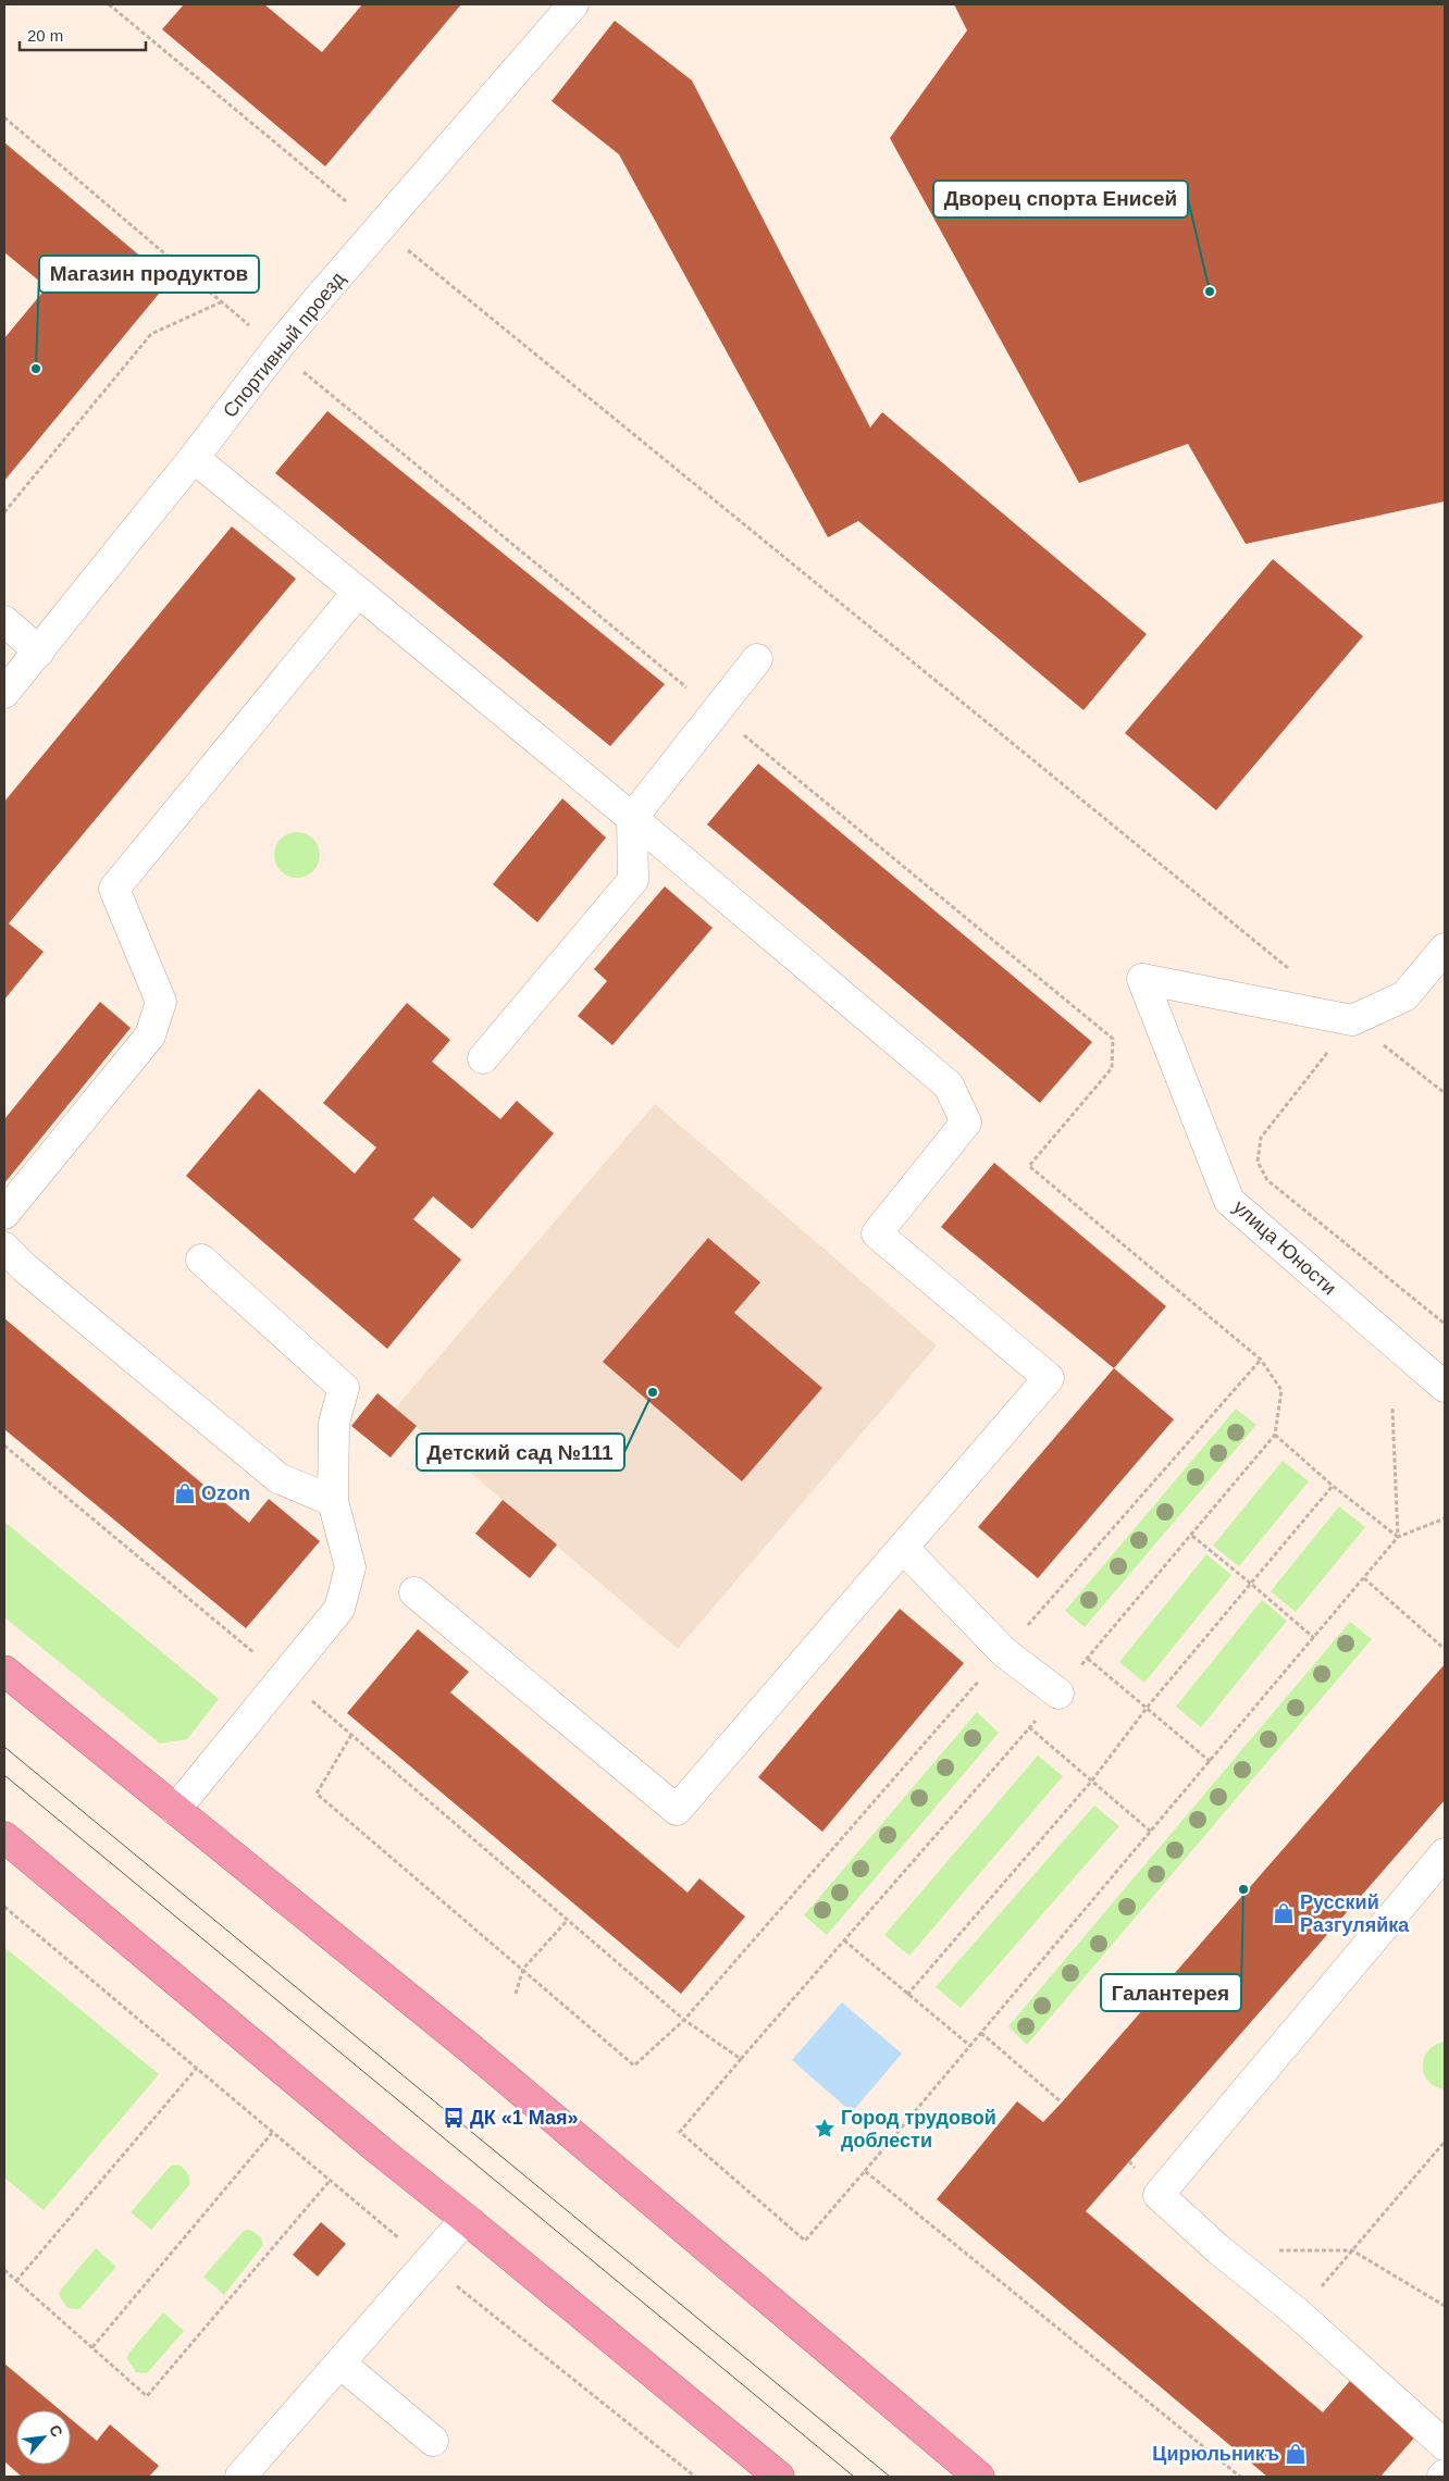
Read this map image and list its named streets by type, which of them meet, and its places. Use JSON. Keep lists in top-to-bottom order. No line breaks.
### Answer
{"streets":{"street":["Спортивный проезд","улица Юности"]},"places":{"other":["Дворец спорта Енисей","Магазин продуктов","Детский сад №111","Галантерея"],"shop":["Ozon","Русский Разгуляйка","Цирюльникъ"],"bus stop":["ДК «1 Мая»"],"place":["Город трудовой доблести"]},"scale_bar":"20 m","north":"top right"}
